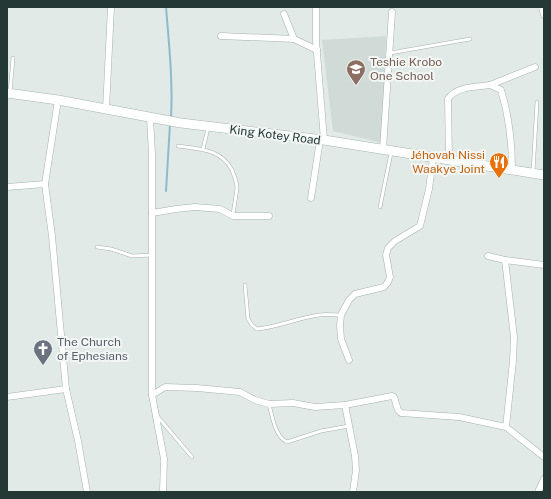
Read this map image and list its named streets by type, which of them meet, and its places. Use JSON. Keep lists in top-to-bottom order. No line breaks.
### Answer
{"streets":{"street":["King Kotey Road"]},"places":{"school or university":["Teshie Krobo One School"],"restaurant":["Jéhovah Nissi Waakye Joint"],"church":["The Church of Ephesians"]}}
